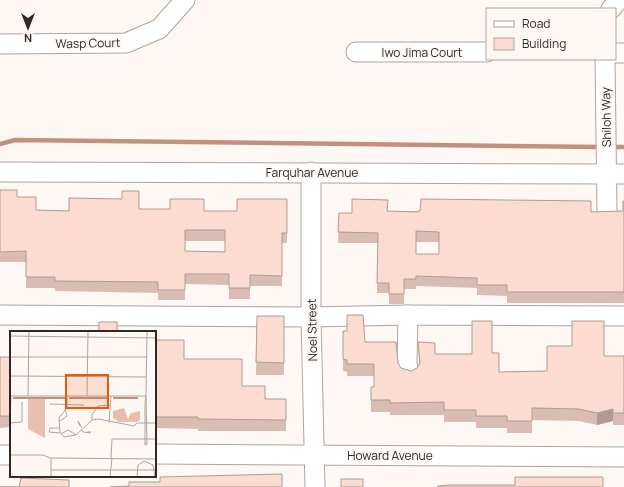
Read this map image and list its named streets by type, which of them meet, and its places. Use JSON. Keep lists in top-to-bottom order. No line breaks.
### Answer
{"streets":{"street":["Wasp Court","Iwo Jima Court","Shiloh Way","Farquhar Avenue","Noel Street","Howard Avenue"]},"crossings":[["Shiloh Way","Farquhar Avenue"],["Farquhar Avenue","Noel Street"],["Noel Street","Howard Avenue"]],"legend":["Road","Building"],"north":"bottom"}
